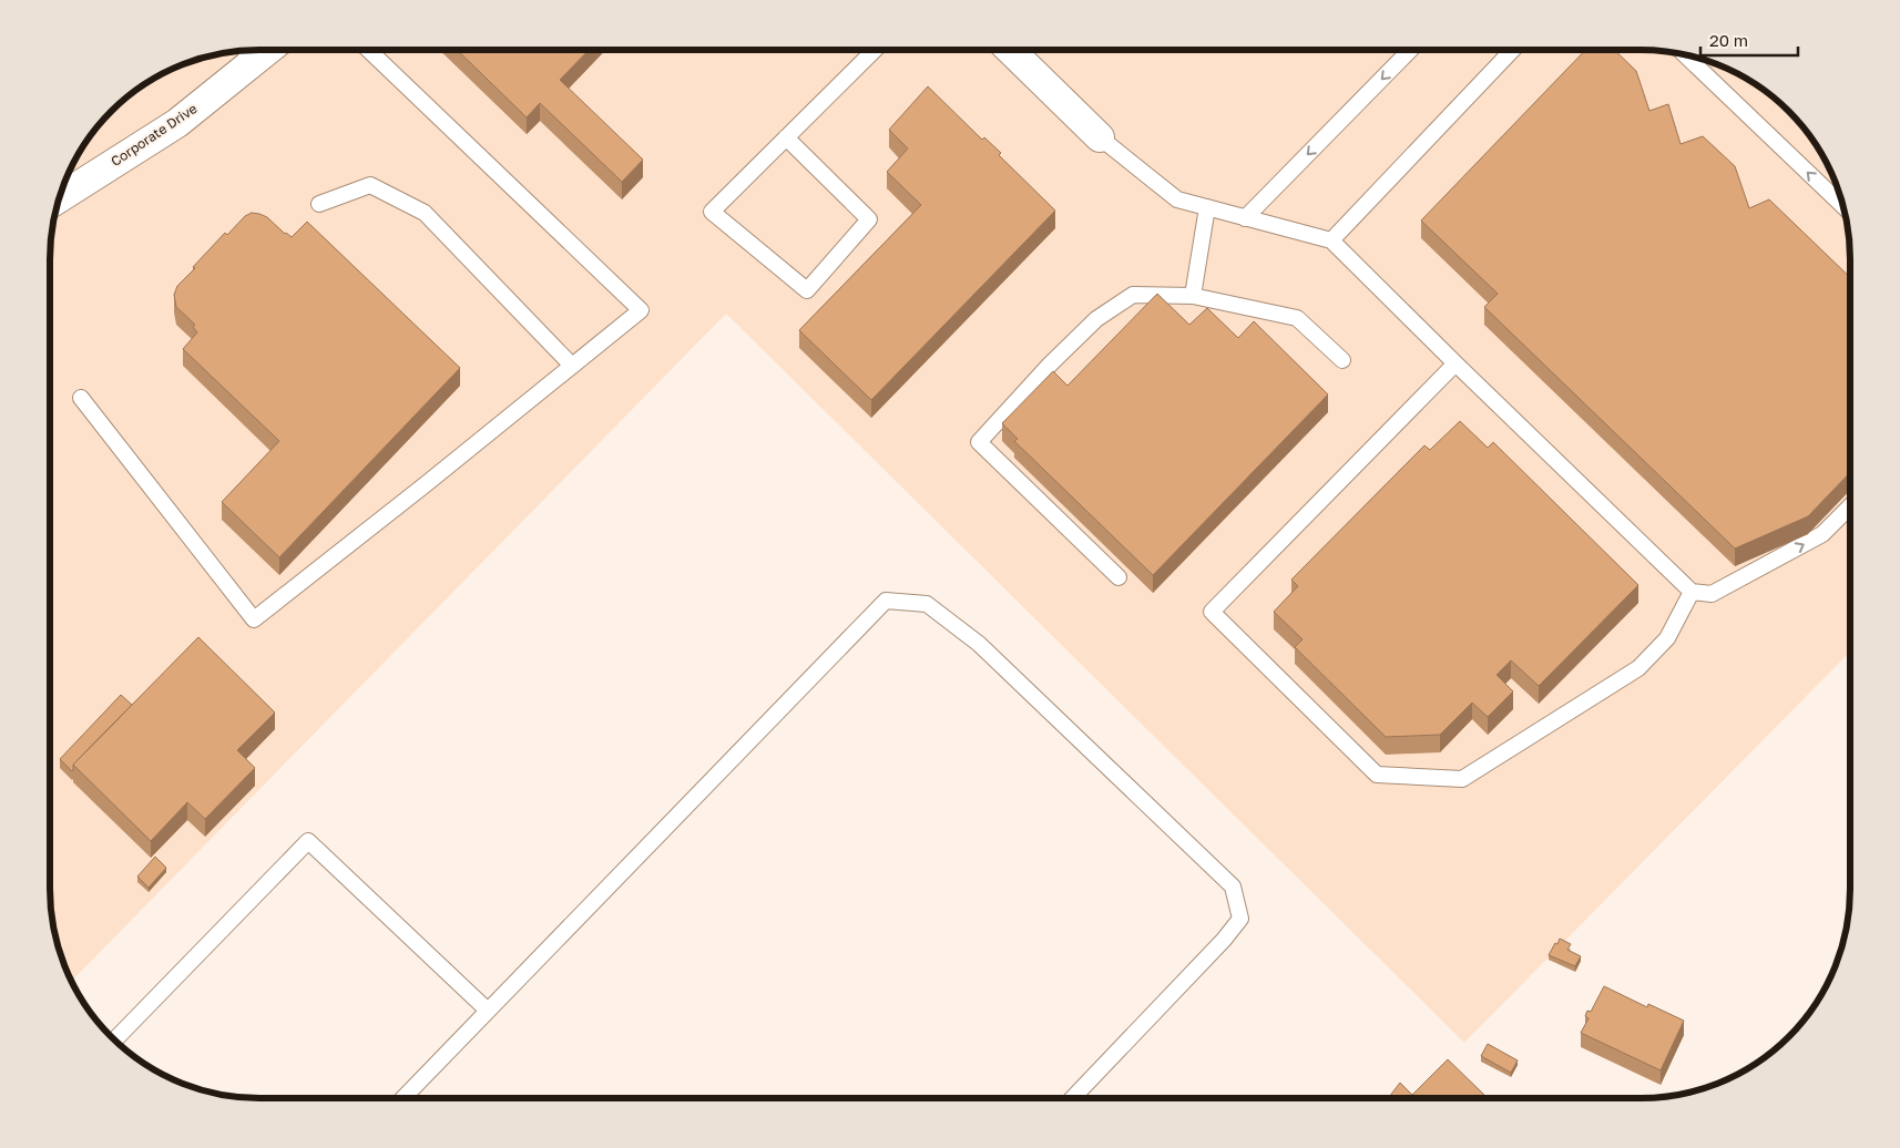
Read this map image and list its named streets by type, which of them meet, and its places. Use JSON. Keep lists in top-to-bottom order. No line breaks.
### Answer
{"streets":{"street":["Corporate Drive"]},"scale_bar":"20 m"}
